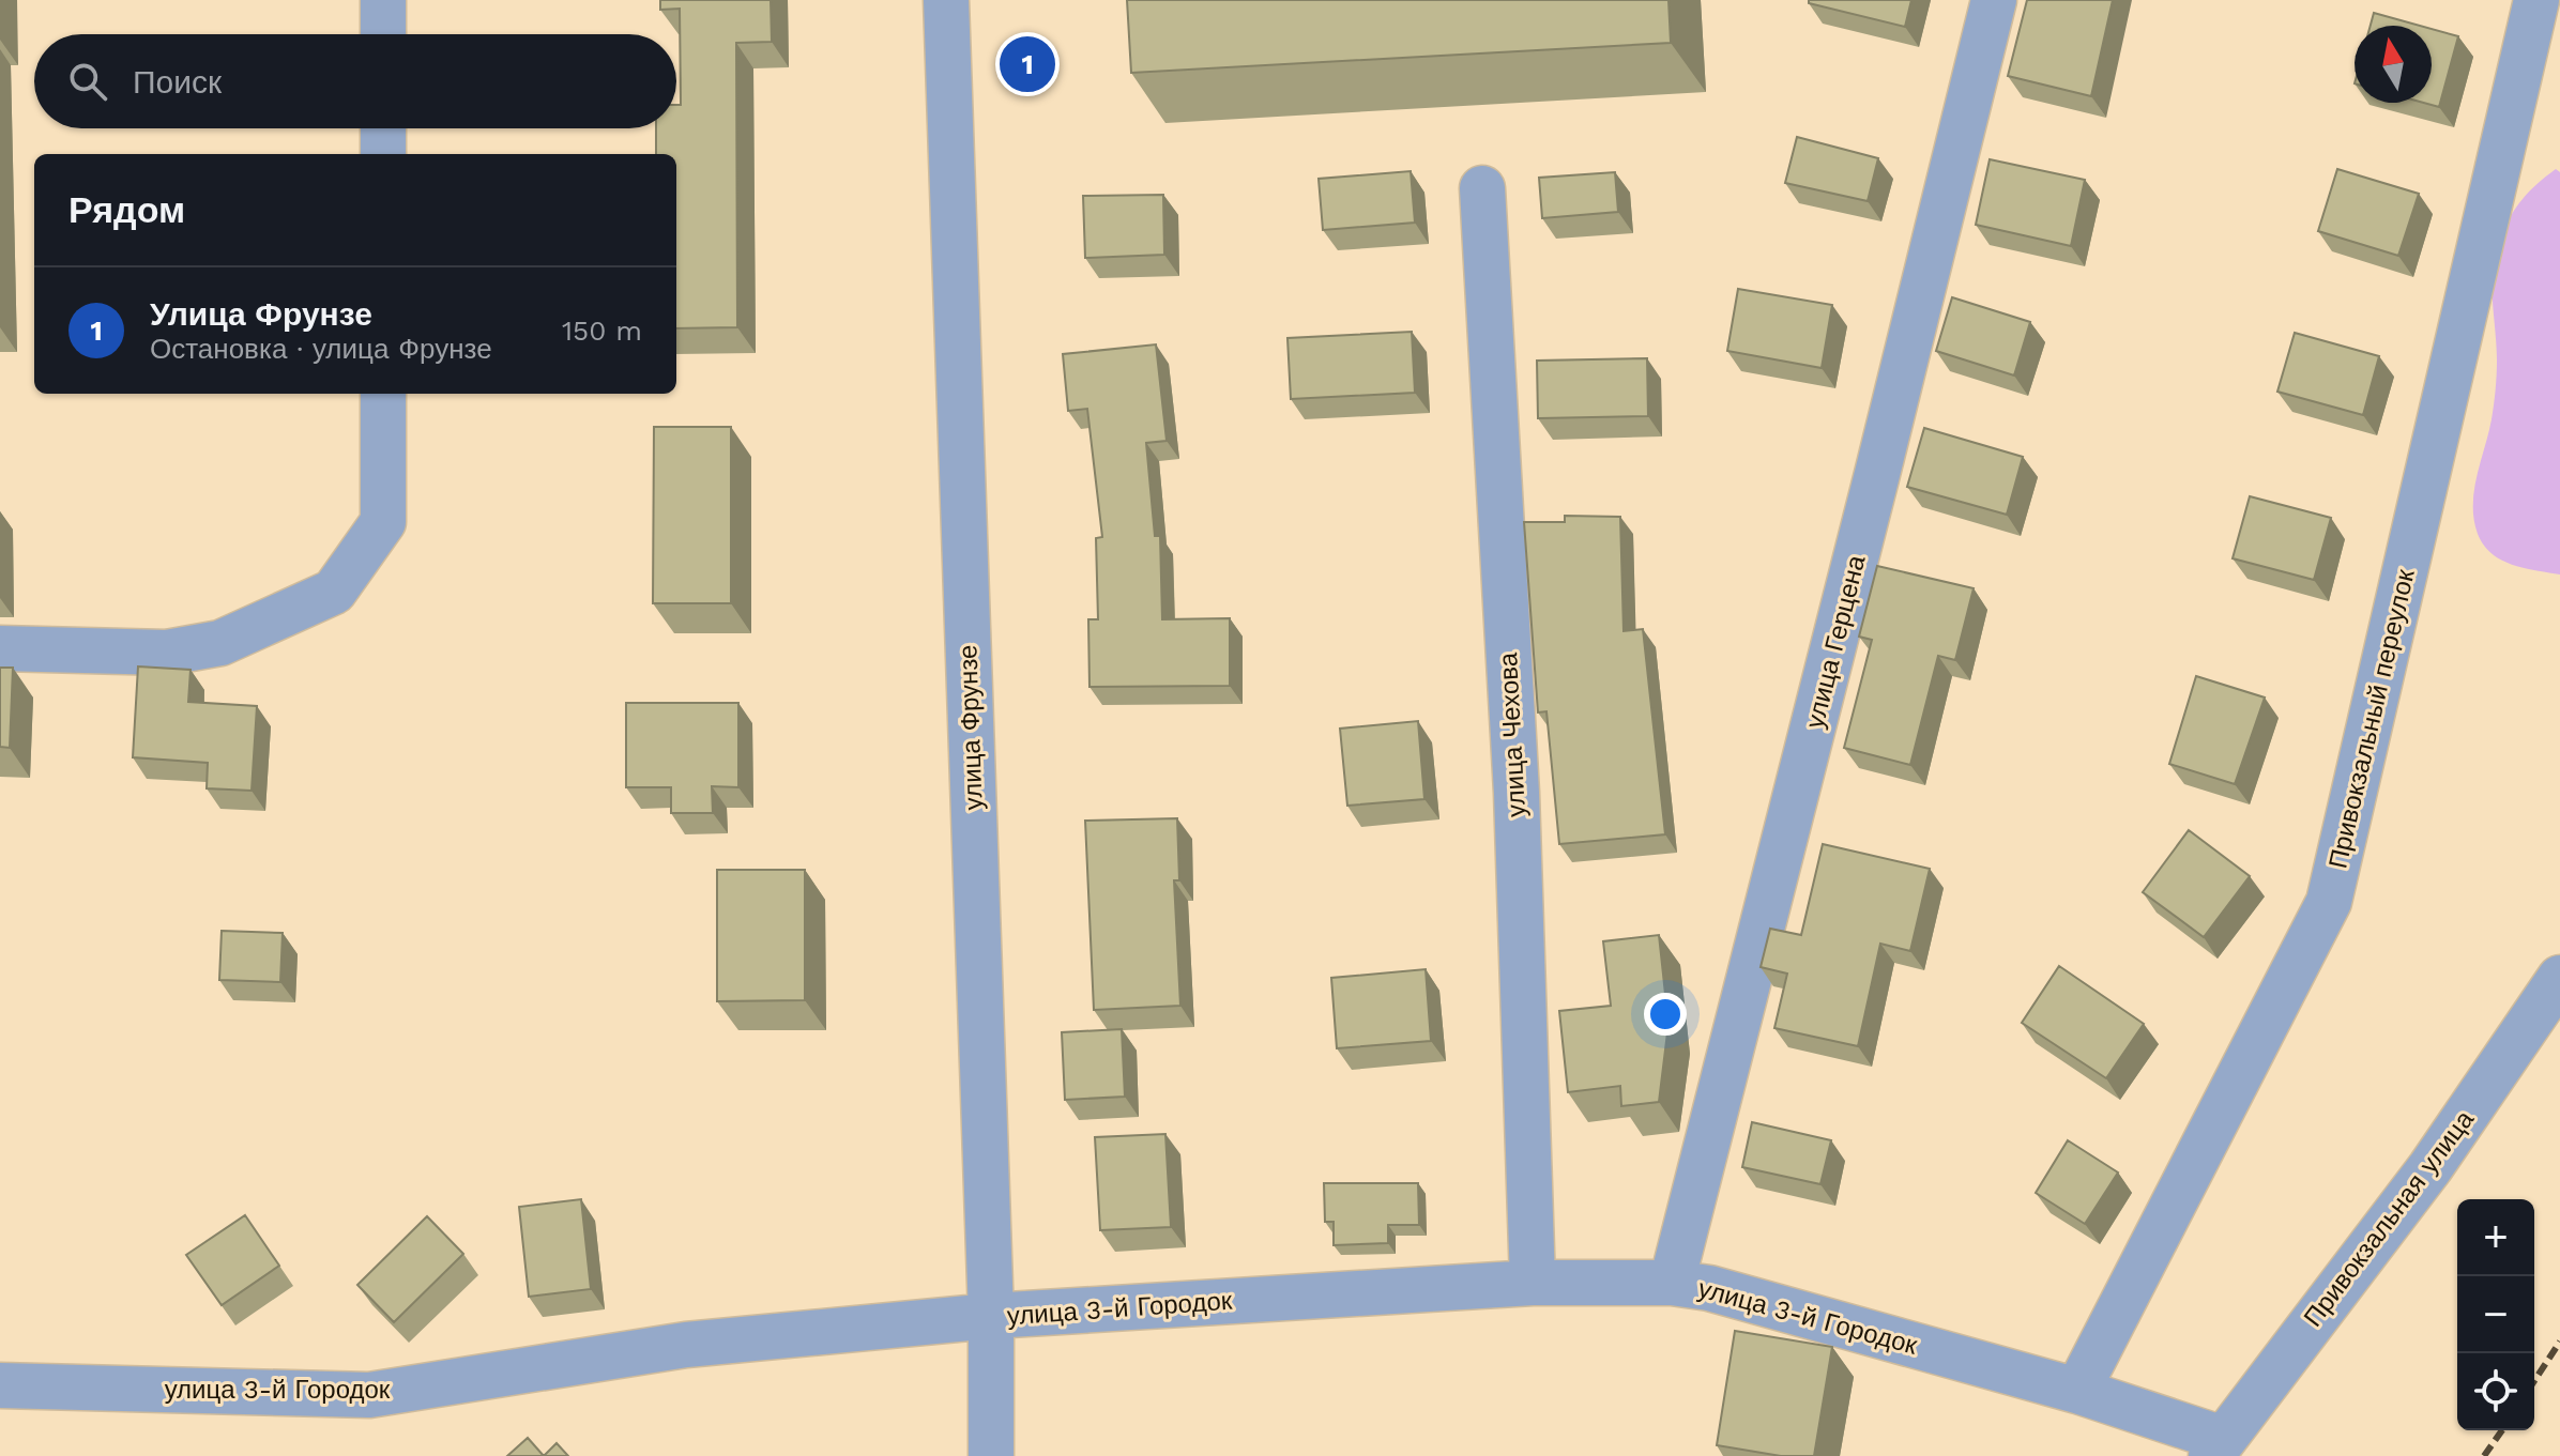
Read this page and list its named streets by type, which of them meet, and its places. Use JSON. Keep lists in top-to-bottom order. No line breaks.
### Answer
{"streets":{"street":["улица Герцена","Привокзальный переулок","улица Фрунзе","улица Чехова","Привокзальная улица","улица 3-й Городок"]},"crossings":[["улица Герцена","улица 3-й Городок"],["Привокзальный переулок","улица 3-й Городок"],["улица Фрунзе","улица 3-й Городок"],["улица Чехова","улица 3-й Городок"],["Привокзальная улица","улица 3-й Городок"]],"north":"top","page":{"pins":"1","search":"Поиск","heading":"Рядом","list":[{"mark":"1","name":"Улица Фрунзе","note":"Остановка · улица Фрунзе","value":"150 m"}],"map_buttons":["+","−"]}}
